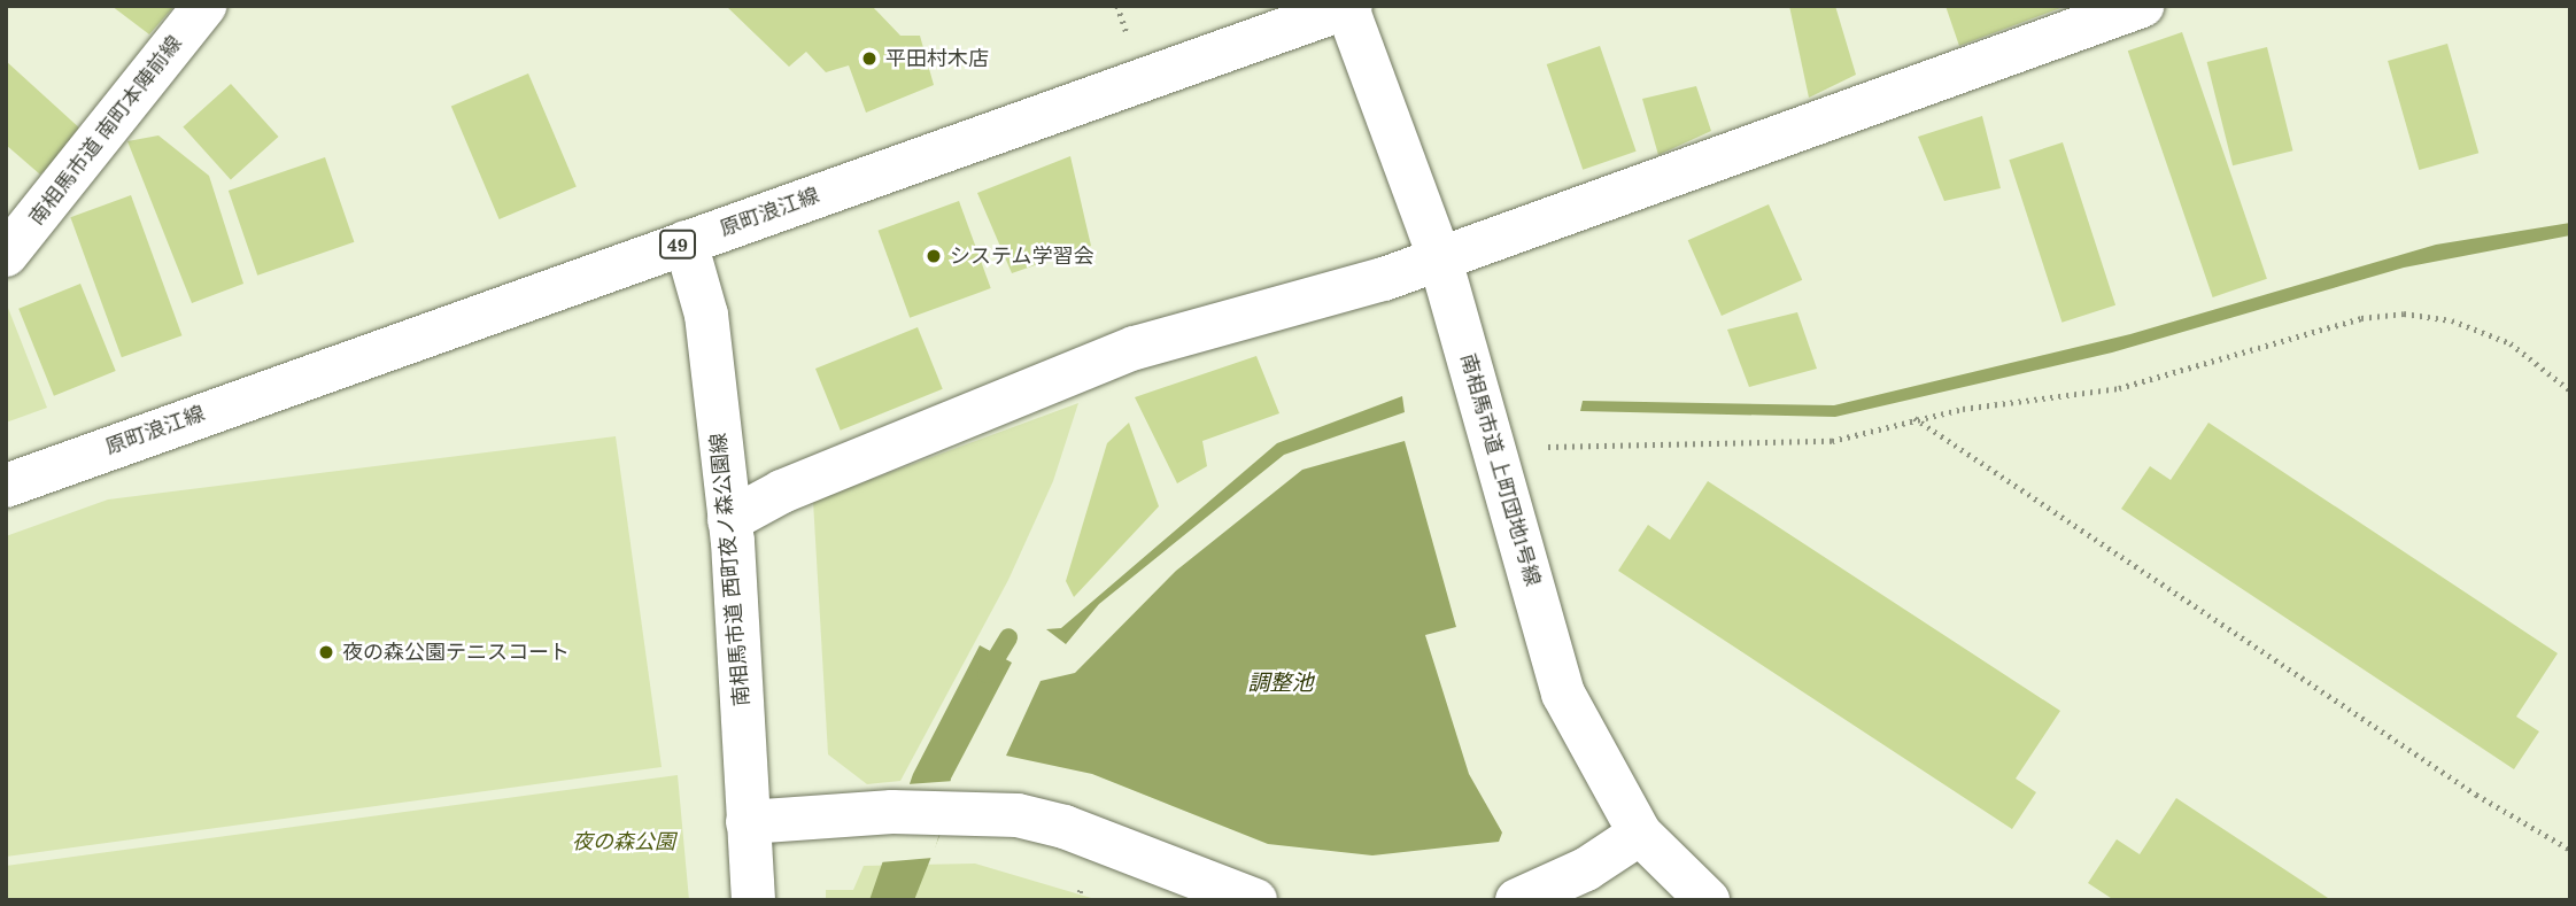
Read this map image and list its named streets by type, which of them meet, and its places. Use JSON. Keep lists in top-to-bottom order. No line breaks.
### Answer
{"streets":{"street":["南相馬市道 南町本陣前線","原町浪江線","49","南相馬市道 上町団地1号線","南相馬市道 西町夜ノ森公園線"]},"crossings":[["原町浪江線","南相馬市道 上町団地1号線"],["原町浪江線","南相馬市道 西町夜ノ森公園線"]],"water":["調整池"],"parks":["夜の森公園"],"places":["平田村木店","システム学習会","夜の森公園テニスコート"]}
